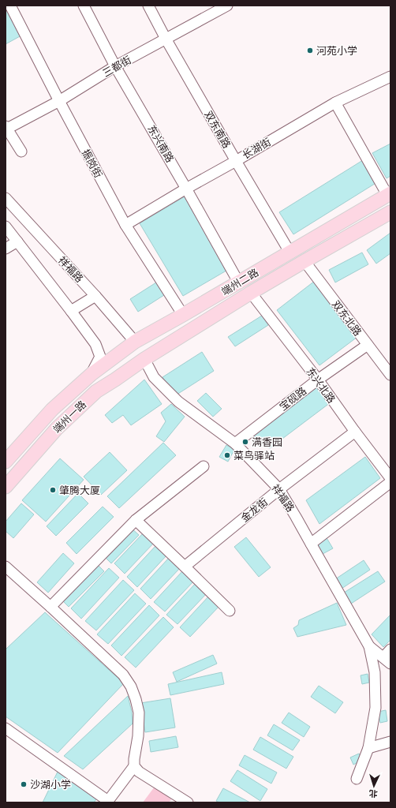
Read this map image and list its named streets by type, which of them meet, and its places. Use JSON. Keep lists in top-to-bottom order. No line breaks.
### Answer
{"streets":{"main road":["端州二路","端州一路"],"street":["三都街","双东南路","东兴南路","长湖街","振岗街","祥福路","双东北路","东兴北路","宝砚路","金龙街"]},"crossings":[["三都街","双东南路"],["三都街","东兴南路"],["三都街","振岗街"],["双东南路","长湖街"],["双东南路","端州二路"],["东兴南路","长湖街"],["东兴南路","端州二路"],["长湖街","振岗街"],["振岗街","端州二路"],["祥福路","端州二路"],["祥福路","宝砚路"],["祥福路","端州一路"],["祥福路","金龙街"],["端州二路","双东北路"],["端州二路","东兴北路"],["端州二路","端州一路"],["双东北路","宝砚路"],["东兴北路","宝砚路"],["东兴北路","金龙街"]],"places":["河苑小学","满香园","菜鸟驿站","肇腾大厦","沙湖小学"],"north":"bottom"}
